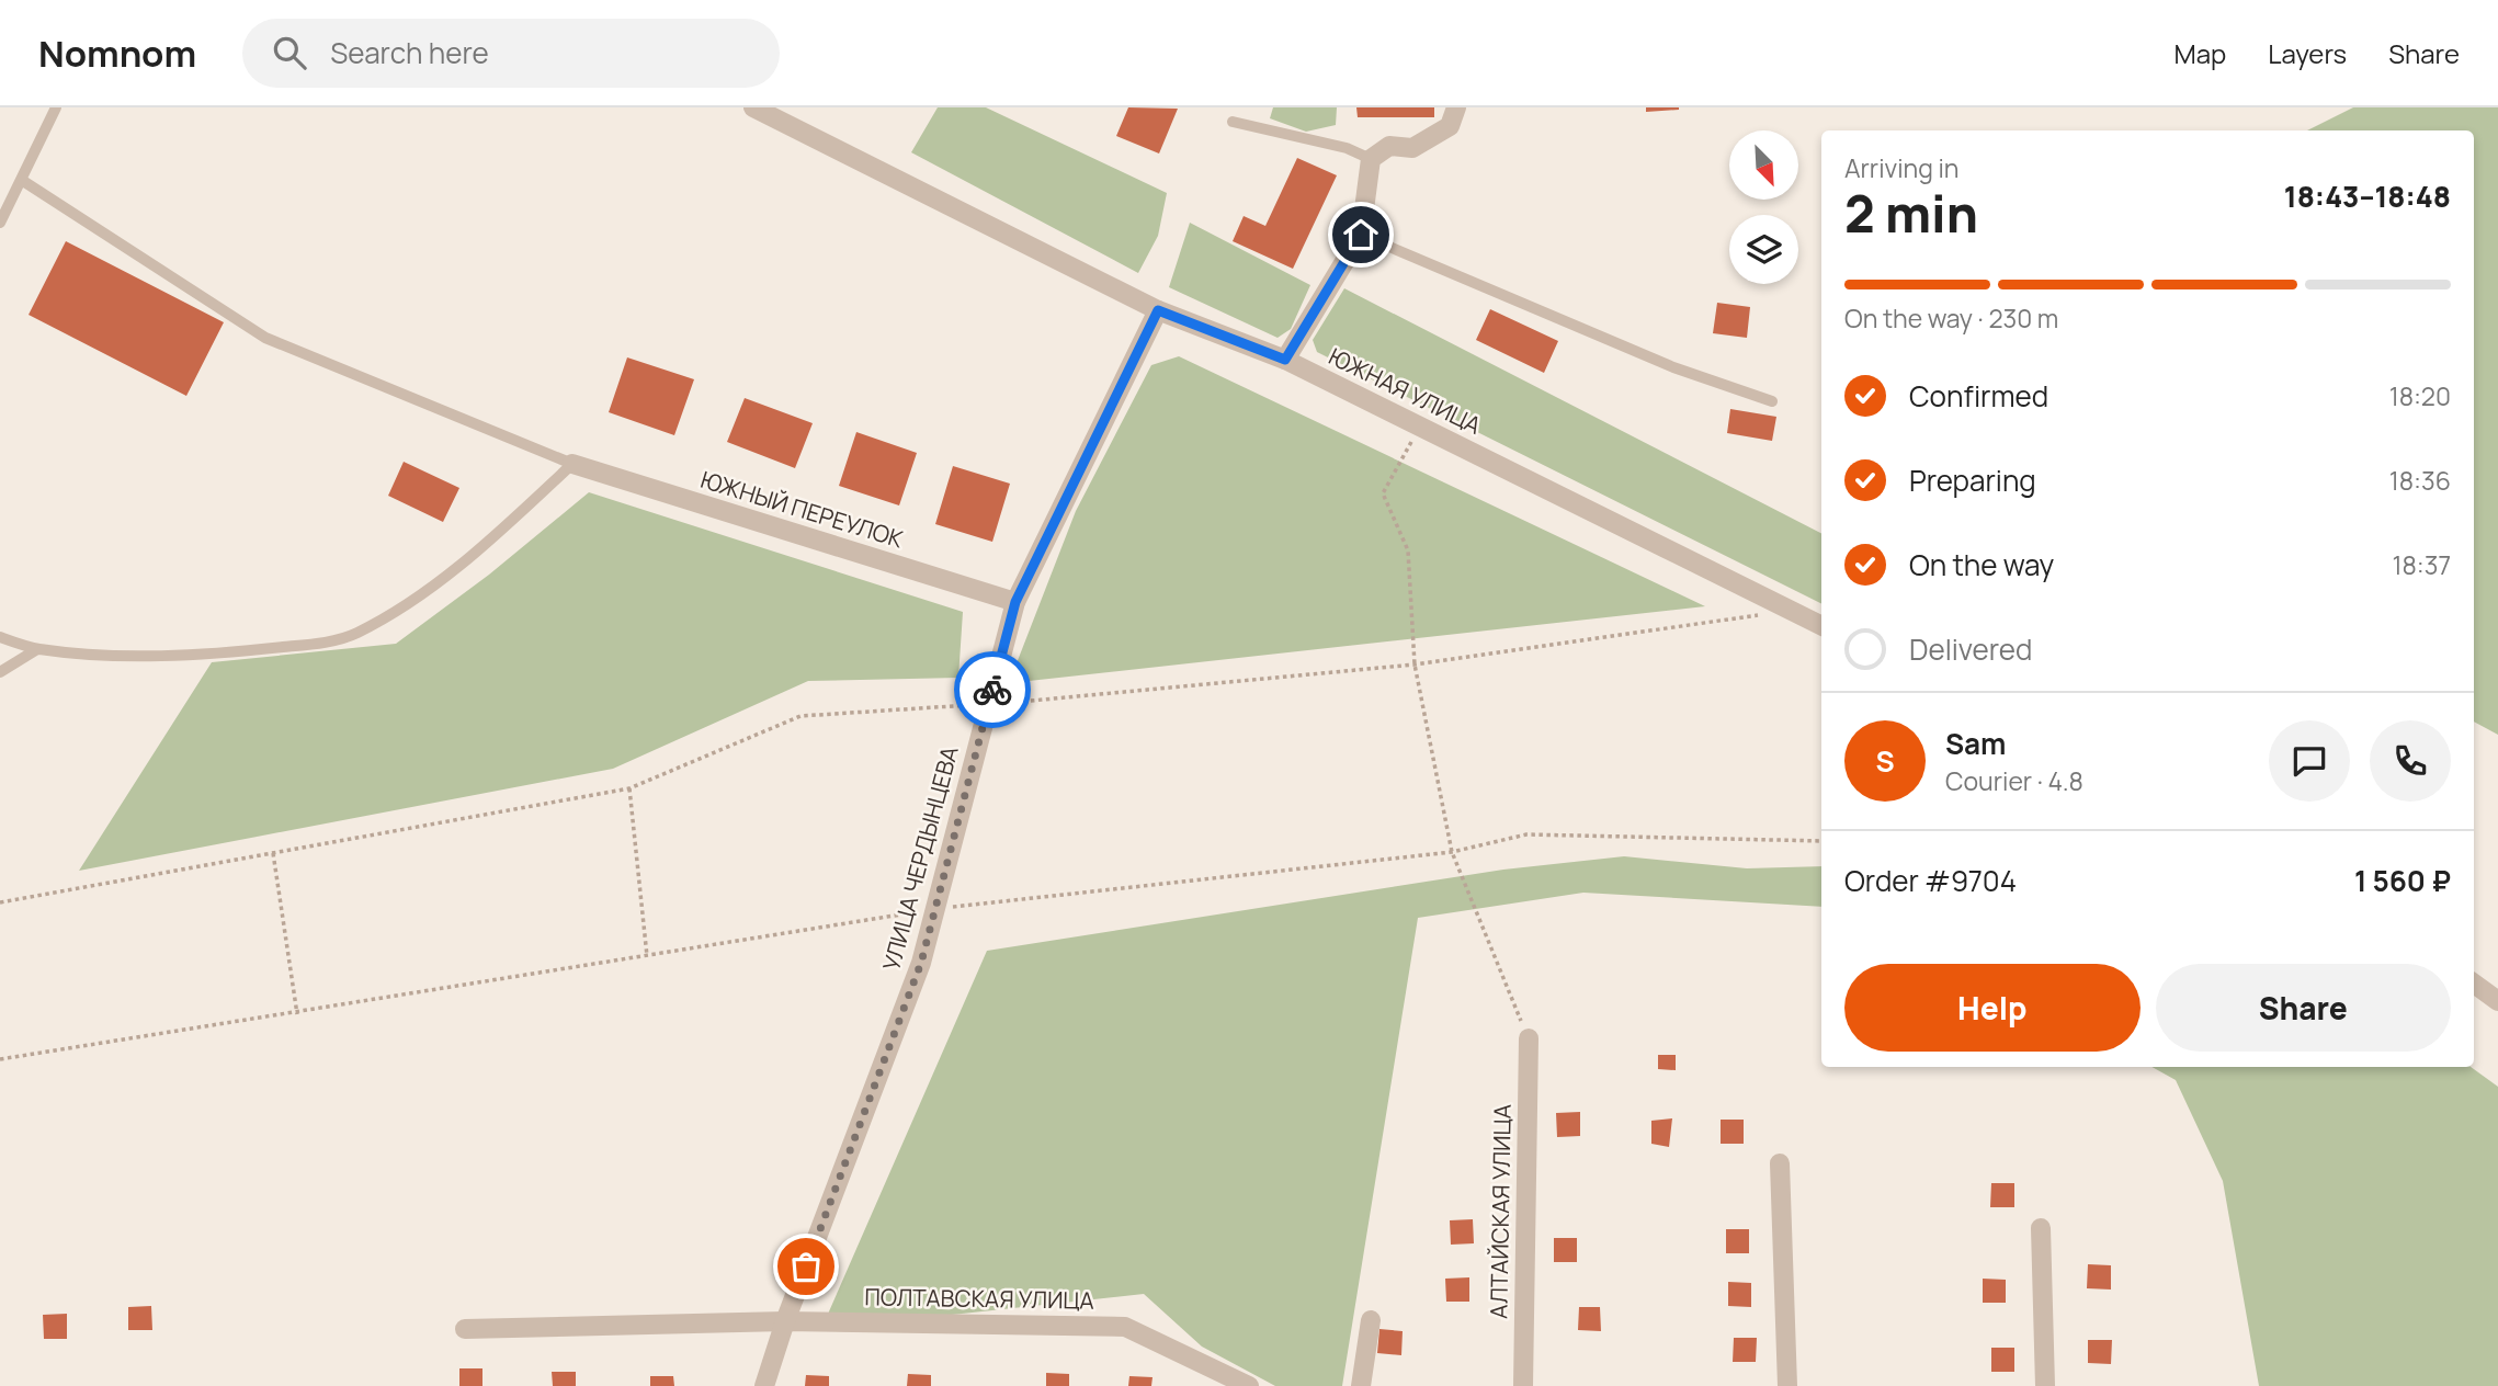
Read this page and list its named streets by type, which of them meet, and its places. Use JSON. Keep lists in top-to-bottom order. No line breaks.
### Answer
{"streets":{"street":["ЮЖНАЯ УЛИЦА","ЮЖНЫЙ ПЕРЕУЛОК","УЛИЦА ЧЕРДЫНЦЕВА","АЛТАЙСКАЯ УЛИЦА","ПОЛТАВСКАЯ УЛИЦА"]},"crossings":[["ЮЖНАЯ УЛИЦА","УЛИЦА ЧЕРДЫНЦЕВА"],["ЮЖНЫЙ ПЕРЕУЛОК","УЛИЦА ЧЕРДЫНЦЕВА"],["УЛИЦА ЧЕРДЫНЦЕВА","ПОЛТАВСКАЯ УЛИЦА"]],"north":"bottom right","page":{"header":"Nomnom","search":"Search here","nav":["Map","Layers","Share"],"heading":["2 min","Arriving in","18:43–18:48"],"panel":["Sam","Courier · 4.8","Order #9704","1 560 ₽"],"bar":"On the way · 230 m","list":[["Confirmed","18:20"],["Preparing","18:36"],["On the way","18:37"],"Delivered"],"round":"S","buttons":["Help","Share"]}}
